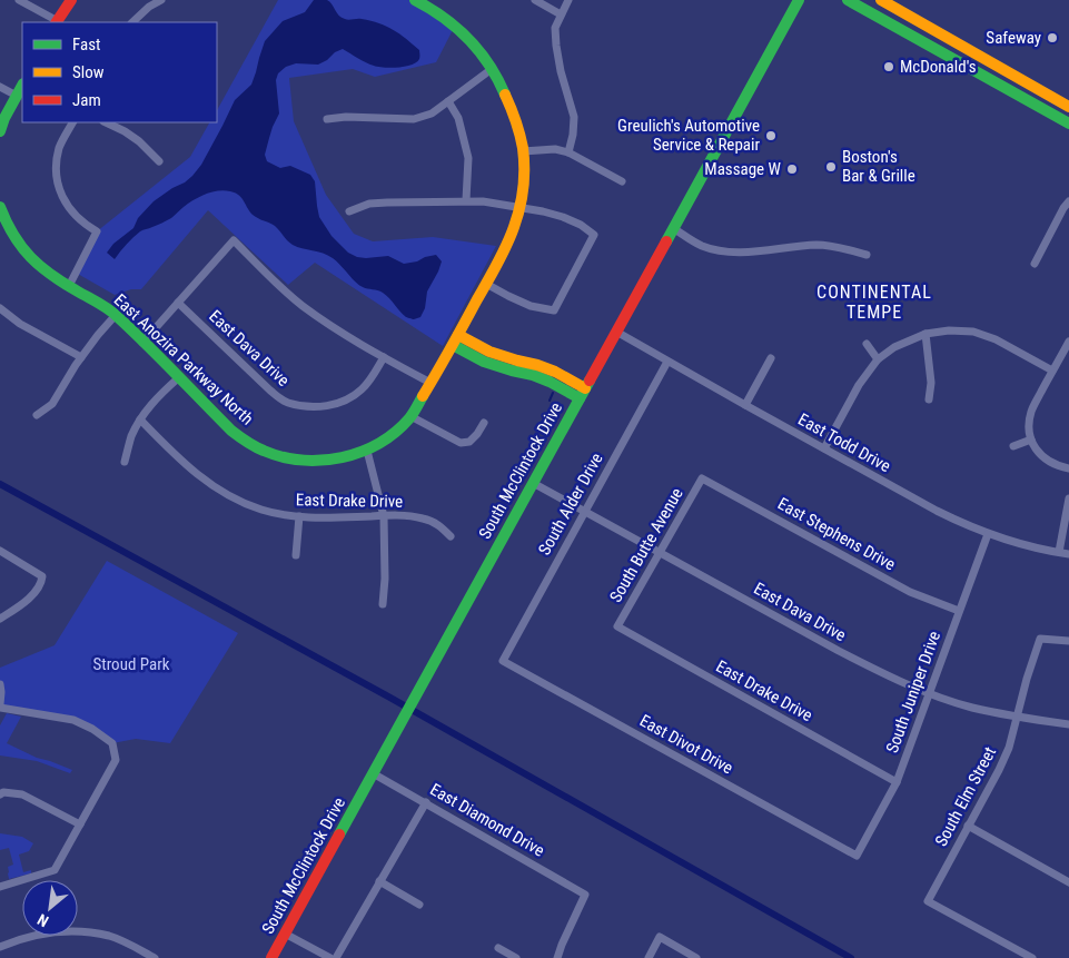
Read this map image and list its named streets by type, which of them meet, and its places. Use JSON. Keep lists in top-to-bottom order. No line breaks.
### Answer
{"streets":{"main road":["East Anozira Parkway North","South McClintock Drive"],"street":["East Dava Drive","East Todd Drive","East Drake Drive","South Alder Drive","East Stephens Drive","South Butte Avenue","South Juniper Drive","East Divot Drive","South Elm Street","East Diamond Drive"]},"crossings":[["East Dava Drive","South McClintock Drive"],["East Dava Drive","South Alder Drive"],["East Dava Drive","South Butte Avenue"],["East Dava Drive","South Juniper Drive"],["East Dava Drive","South Elm Street"],["East Todd Drive","South McClintock Drive"],["East Todd Drive","South Alder Drive"],["East Todd Drive","South Juniper Drive"],["South McClintock Drive","East Diamond Drive"],["East Drake Drive","South Butte Avenue"],["East Drake Drive","South Juniper Drive"],["South Alder Drive","East Divot Drive"],["East Stephens Drive","South Butte Avenue"],["East Stephens Drive","South Juniper Drive"],["South Juniper Drive","East Divot Drive"]],"districts":["CONTINENTAL TEMPE"],"parks":["Stroud Park"],"places":["Safeway","McDonald's","Greulich's Automotive Service & Repair","Boston's Bar & Grille","Massage W"],"legend":["Fast","Slow","Jam"],"north":"bottom left"}
